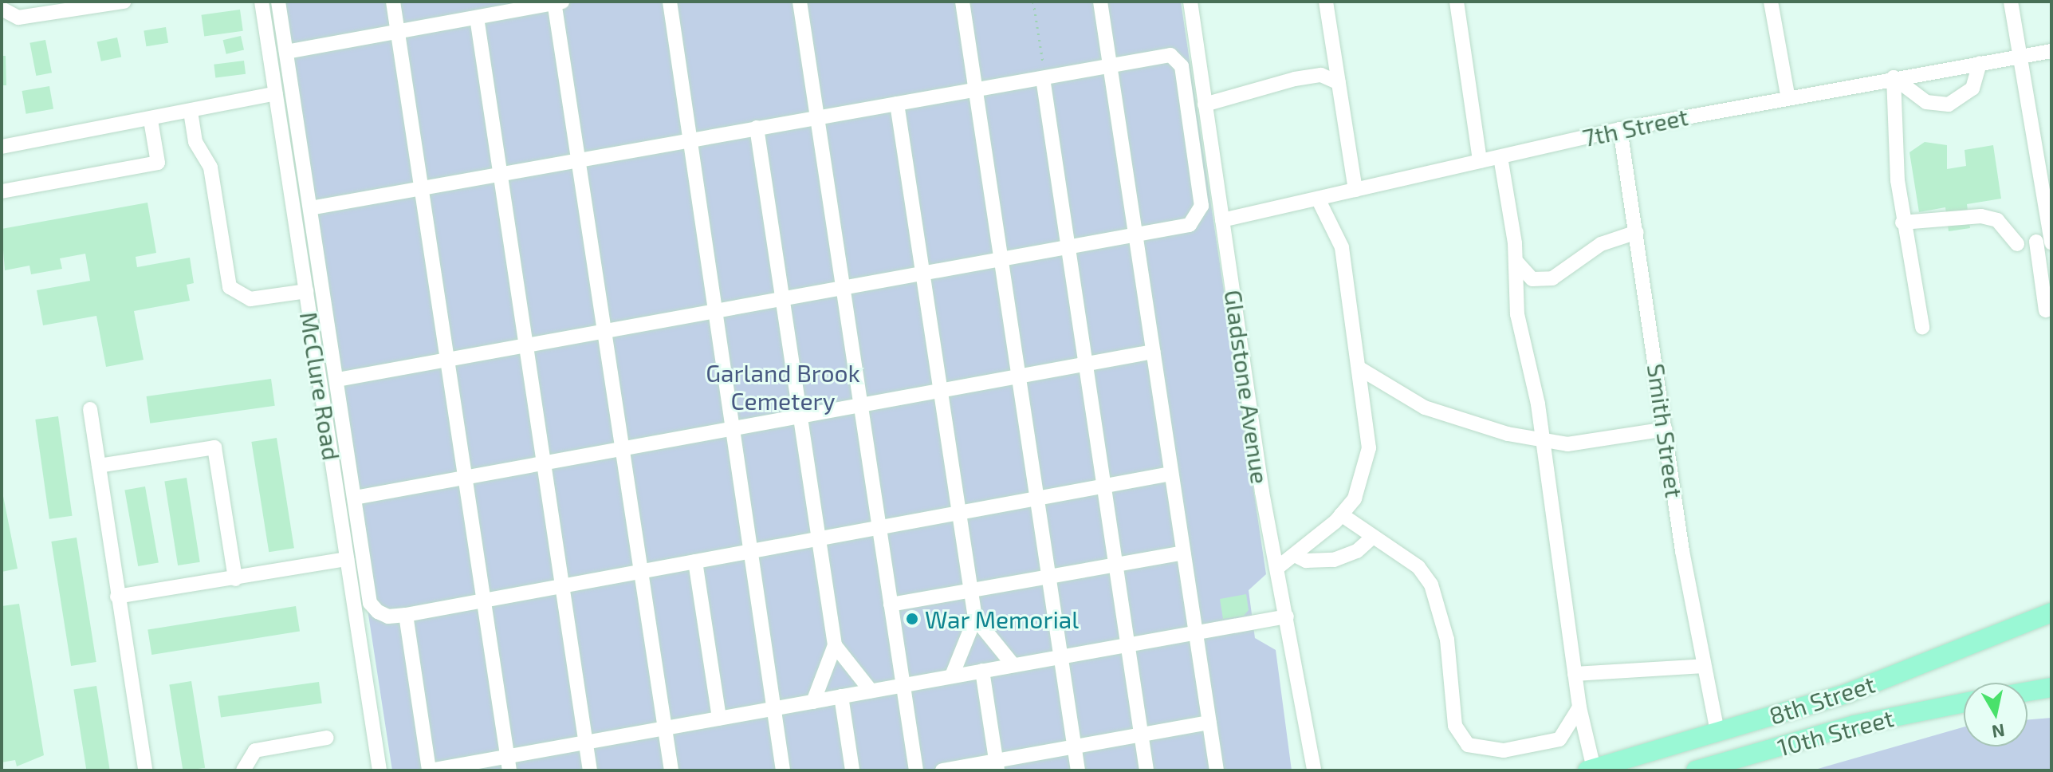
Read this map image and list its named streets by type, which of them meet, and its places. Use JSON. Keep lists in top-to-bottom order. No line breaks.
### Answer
{"streets":{"main road":["8th Street","10th Street"],"street":["7th Street","McClure Road","Gladstone Avenue","Smith Street"]},"crossings":[["7th Street","Gladstone Avenue"],["7th Street","Smith Street"],["Smith Street","8th Street"]],"parks":["Garland Brook Cemetery"],"places":["War Memorial"],"north":"bottom"}
